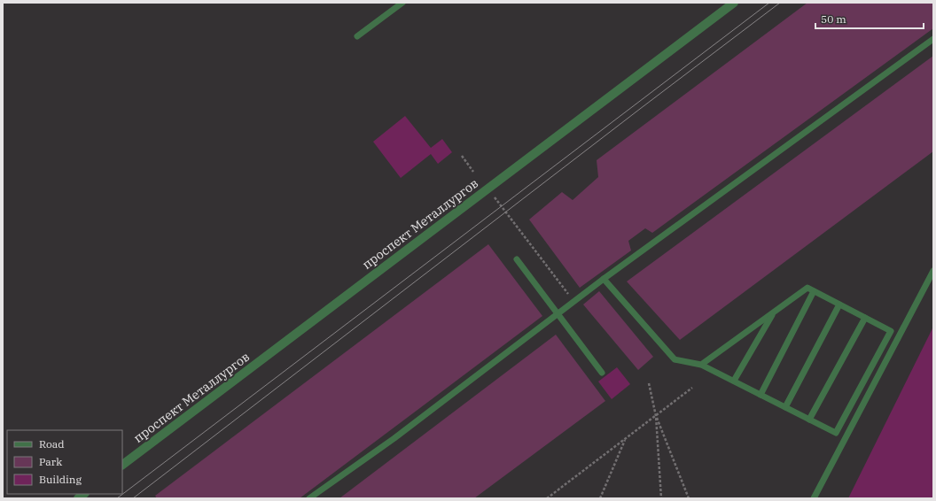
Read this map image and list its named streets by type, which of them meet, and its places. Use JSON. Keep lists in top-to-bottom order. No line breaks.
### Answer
{"streets":{"street":["проспект Металлургов"]},"legend":["Road","Park","Building"],"scale_bar":"50 m"}
